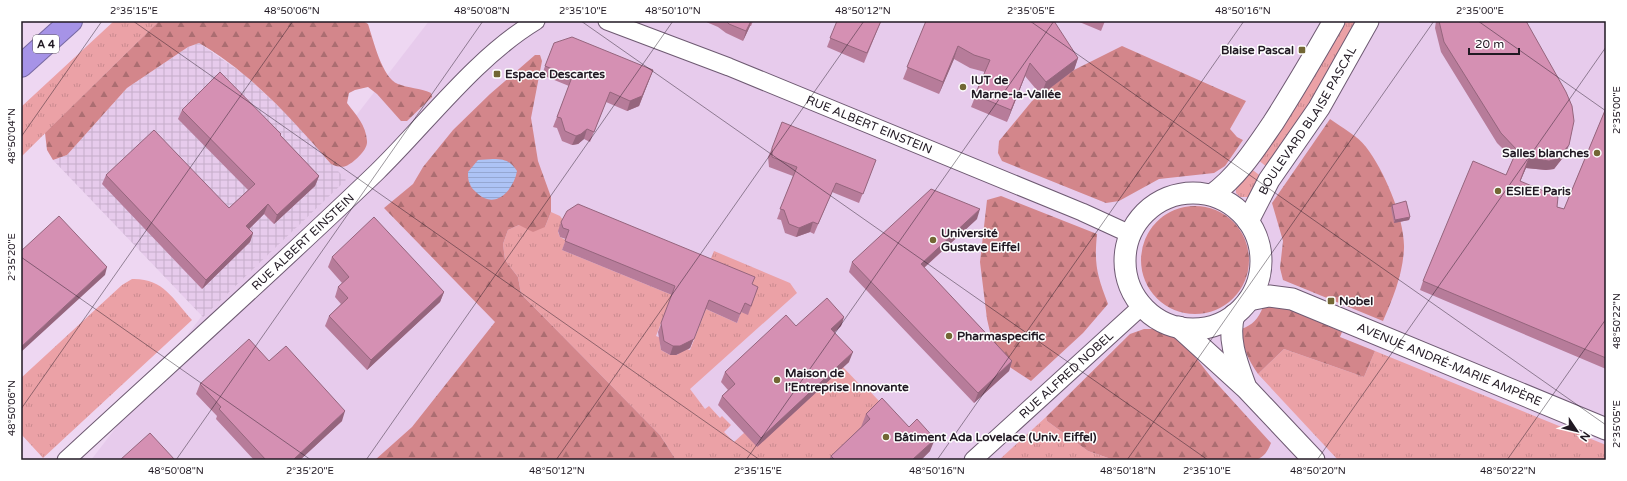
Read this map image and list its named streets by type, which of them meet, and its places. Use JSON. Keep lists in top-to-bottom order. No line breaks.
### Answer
{"streets":{"highway":["A 4"],"street":["BOULEVARD BLAISE PASCAL","RUE ALBERT EINSTEIN","AVENUE ANDRÉ-MARIE AMPÈRE","RUE ALFRED NOBEL"]},"crossings":[["BOULEVARD BLAISE PASCAL","RUE ALBERT EINSTEIN"],["BOULEVARD BLAISE PASCAL","AVENUE ANDRÉ-MARIE AMPÈRE"],["BOULEVARD BLAISE PASCAL","RUE ALFRED NOBEL"],["RUE ALBERT EINSTEIN","AVENUE ANDRÉ-MARIE AMPÈRE"],["RUE ALBERT EINSTEIN","RUE ALFRED NOBEL"],["AVENUE ANDRÉ-MARIE AMPÈRE","RUE ALFRED NOBEL"]],"places":{"transit":["Blaise Pascal","Espace Descartes","Nobel"],"other":["IUT de Marne-la-Vallée","Salles blanches","ESIEE Paris","Université Gustave Eiffel","Pharmaspecific","Maison de l’Entreprise Innovante","Bâtiment Ada Lovelace (Univ. Eiffel)"]},"scale_bar":"20 m","north":"bottom right","coordinates":["2°35'15\"E","48°50'06\"N","48°50'08\"N","2°35'10\"E","48°50'10\"N","48°50'12\"N","2°35'05\"E","48°50'16\"N","2°35'00\"E","48°50'04\"N","2°35'20\"E","48°50'22\"N","48°50'18\"N","48°50'20\"N"]}
